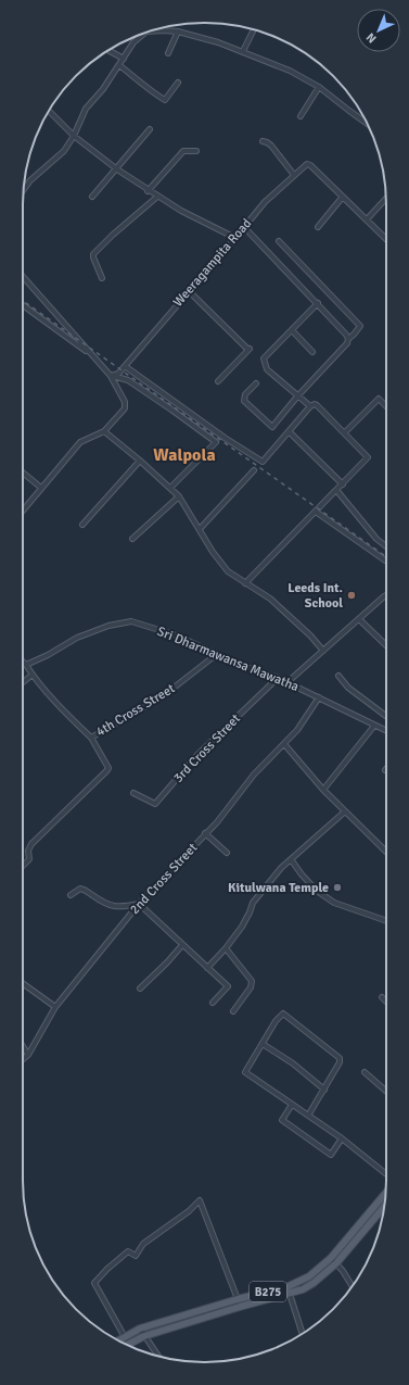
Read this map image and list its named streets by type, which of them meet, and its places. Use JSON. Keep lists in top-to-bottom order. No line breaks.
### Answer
{"streets":{"main road":["B275"],"street":["Weeragampita Road","Sri Dharmawansa Mawatha","4th Cross Street","3rd Cross Street","2nd Cross Street"]},"crossings":[["Sri Dharmawansa Mawatha","4th Cross Street"],["Sri Dharmawansa Mawatha","3rd Cross Street"],["Sri Dharmawansa Mawatha","2nd Cross Street"]],"districts":["Walpola"],"places":["Leeds Int. School","Kitulwana Temple"],"north":"bottom left"}
